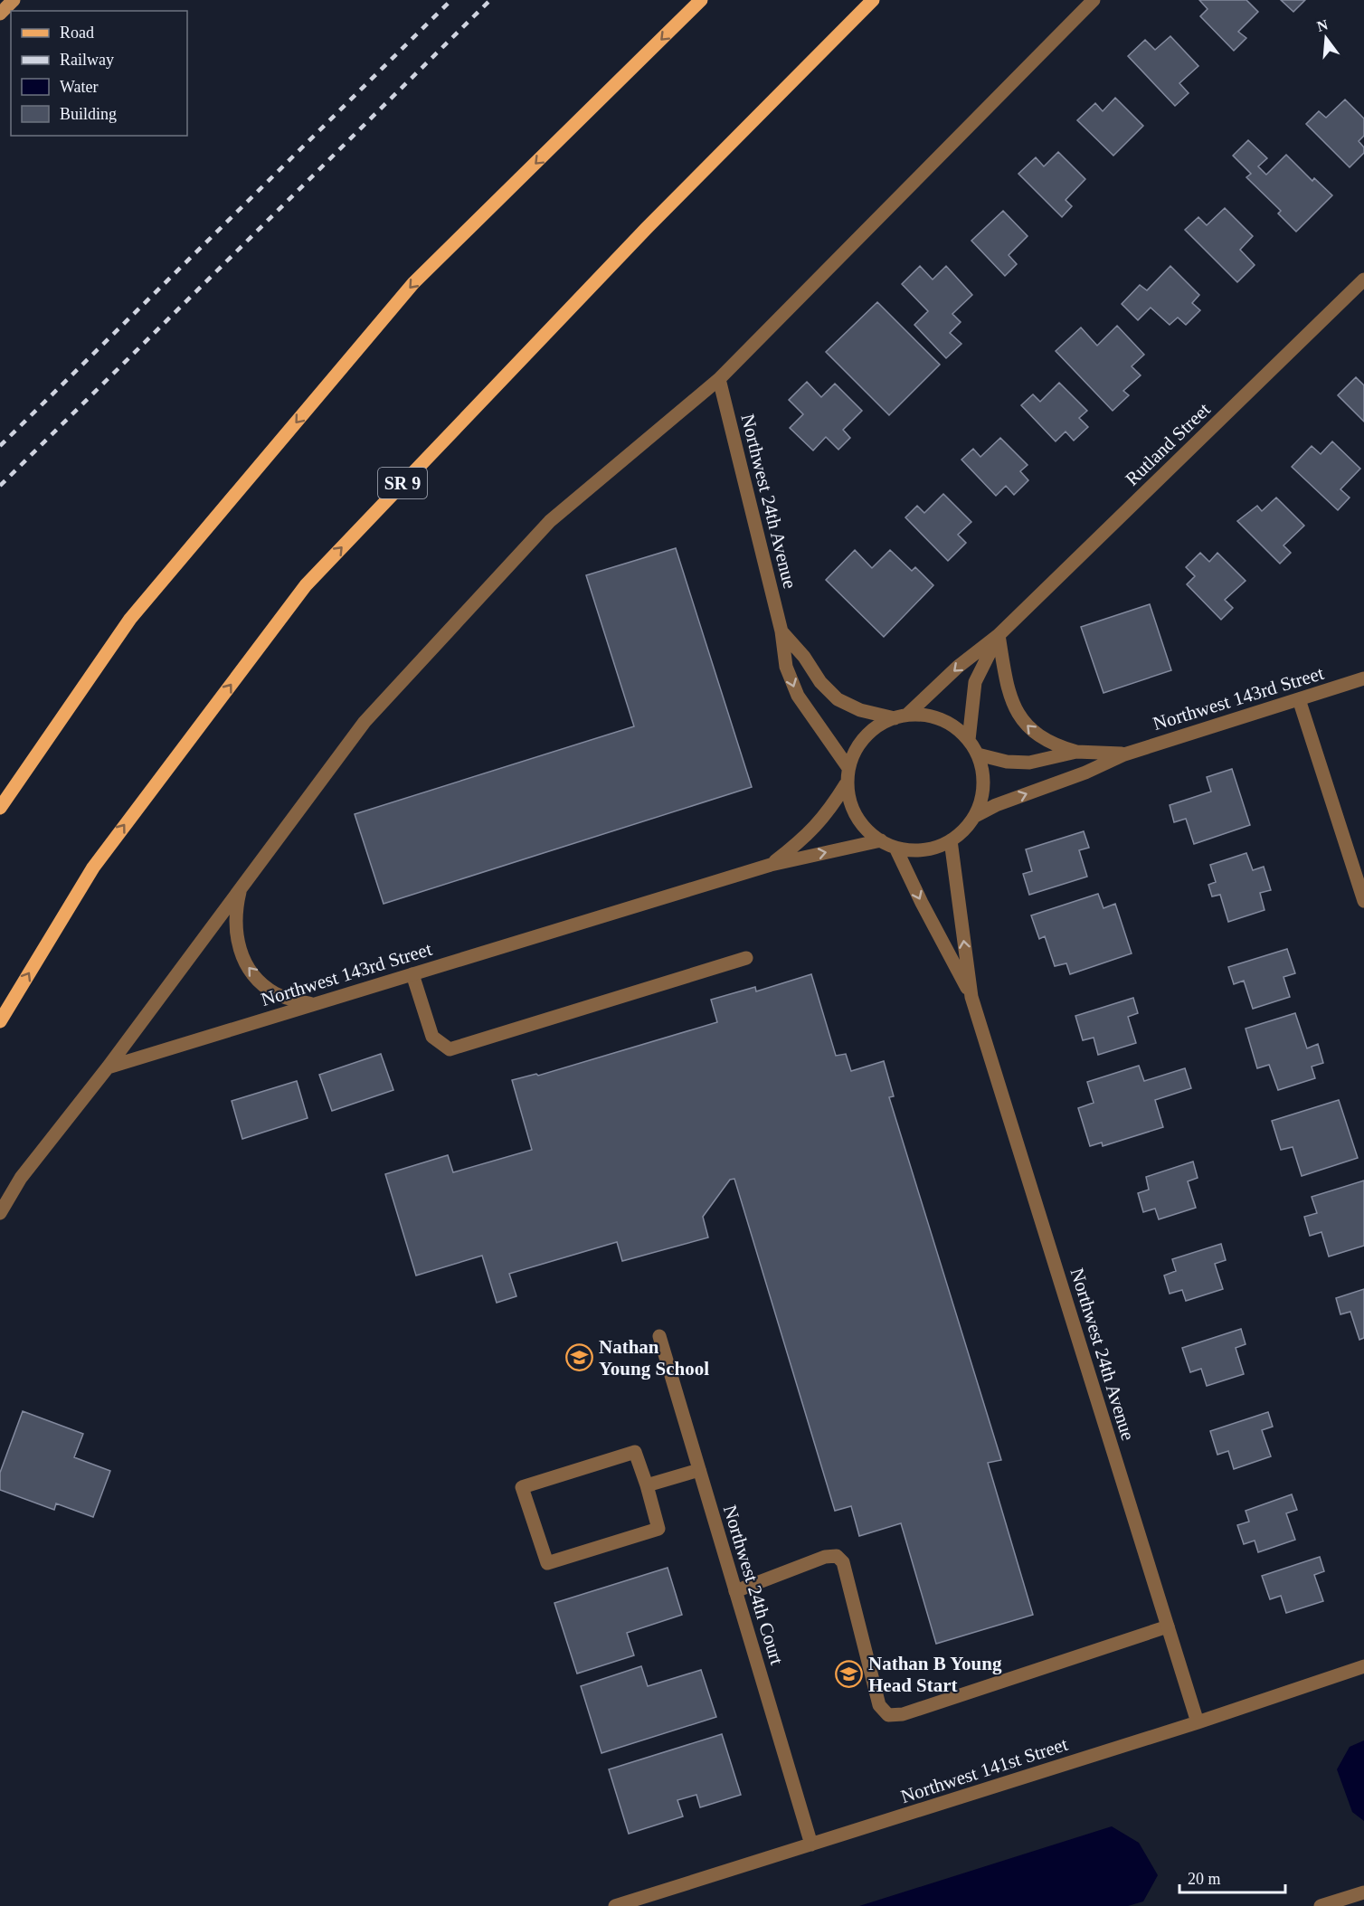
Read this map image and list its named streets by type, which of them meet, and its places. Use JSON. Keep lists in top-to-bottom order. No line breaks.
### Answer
{"streets":{"main road":["SR 9"],"street":["Rutland Street","Northwest 24th Avenue","Northwest 143rd Street","Northwest 24th Court","Northwest 141st Street"]},"crossings":[["Rutland Street","Northwest 24th Avenue"],["Rutland Street","Northwest 143rd Street"],["Northwest 24th Avenue","Northwest 143rd Street"],["Northwest 24th Avenue","Northwest 141st Street"],["Northwest 24th Court","Northwest 141st Street"]],"places":{"school or university":["Nathan Young School","Nathan B Young Head Start"]},"legend":["Road","Railway","Water","Building"],"scale_bar":"20 m","north":"top"}
